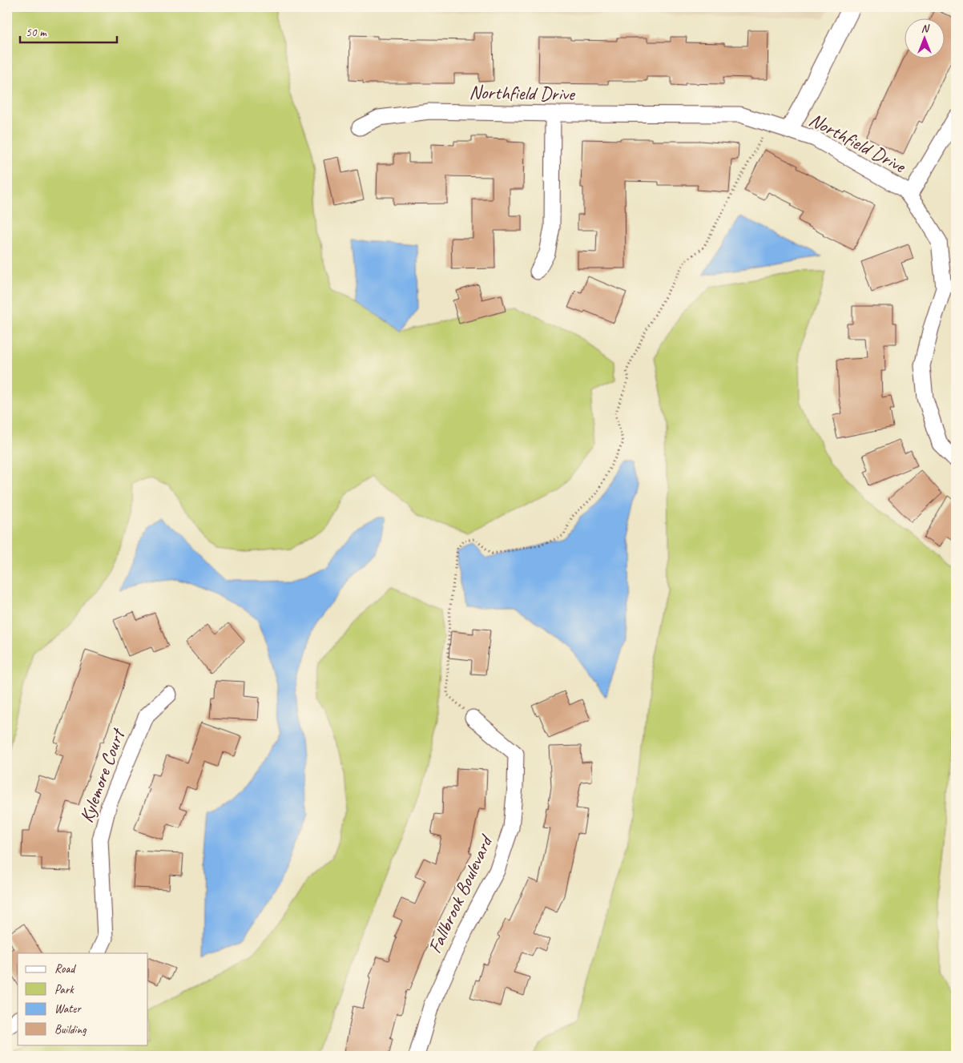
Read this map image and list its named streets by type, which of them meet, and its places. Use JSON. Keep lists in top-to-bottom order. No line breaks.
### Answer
{"streets":{"street":["Northfield Drive","Kylemore Court","Fallbrook Boulevard"]},"legend":["Road","Park","Water","Building"],"scale_bar":"50 m","north":"top"}
